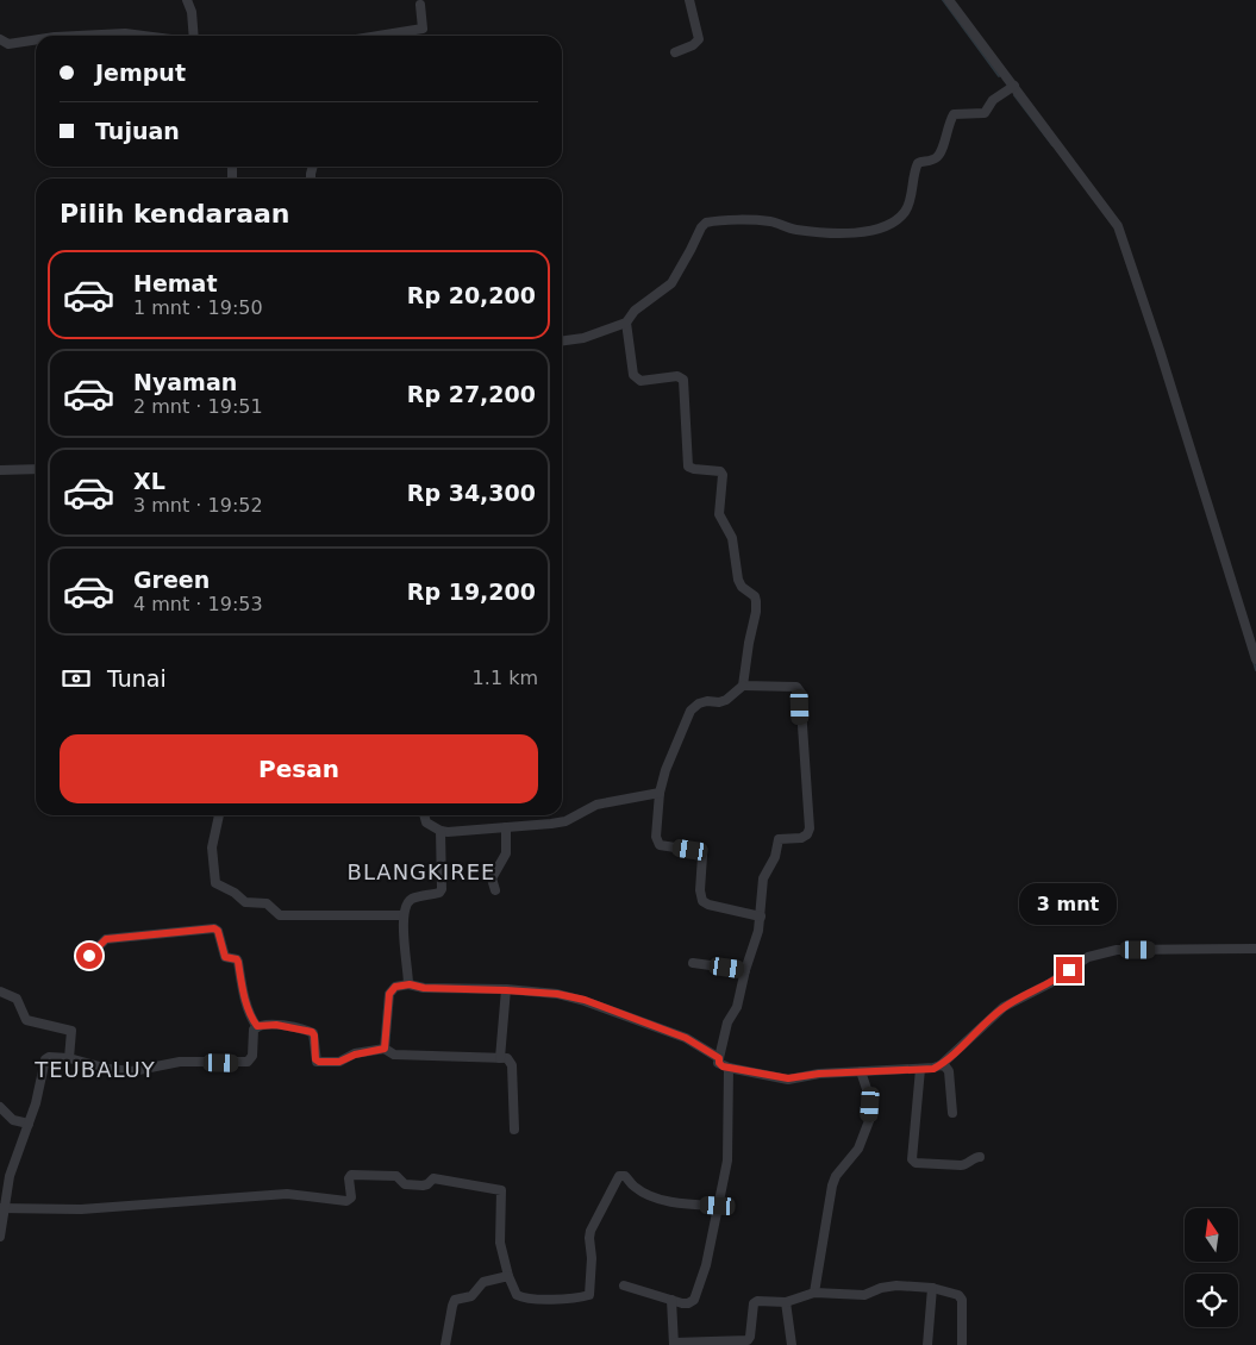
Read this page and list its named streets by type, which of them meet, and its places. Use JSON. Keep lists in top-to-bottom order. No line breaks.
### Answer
{"districts":["BLANGKIREE","TEUBALUY"],"north":"top","page":{"banner":["Jemput","Tujuan"],"heading":"Pilih kendaraan","list":[{"name":"Hemat","note":"1 mnt · 19:50","value":"Rp 20,200"},{"name":"Nyaman","note":"2 mnt · 19:51","value":"Rp 27,200"},{"name":"XL","note":"3 mnt · 19:52","value":"Rp 34,300"},{"name":"Green","note":"4 mnt · 19:53","value":"Rp 19,200"}],"pay":["Tunai","1.1 km"],"buttons":"Pesan","bubble":"3 mnt"}}
